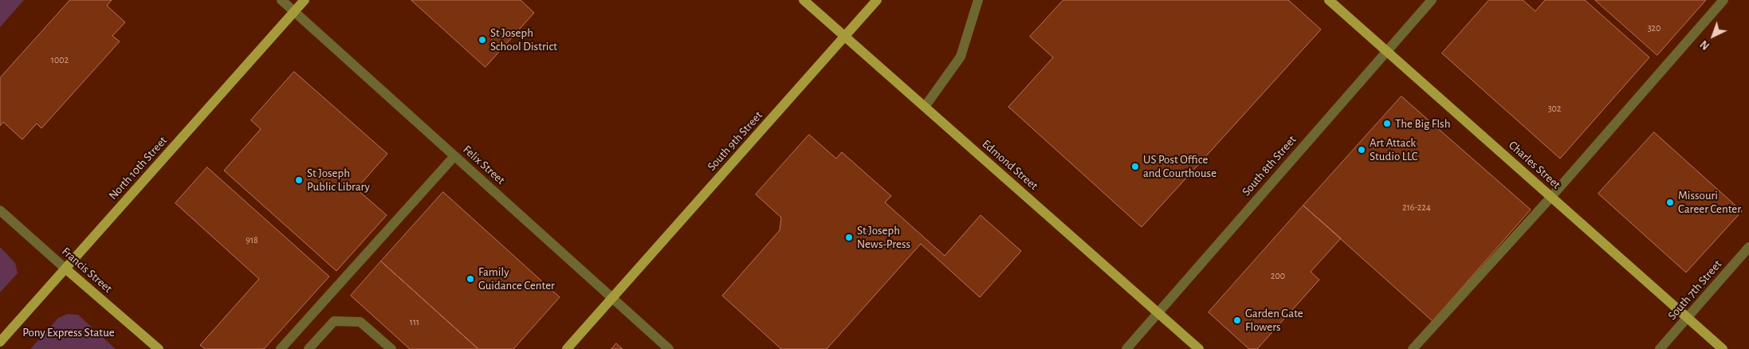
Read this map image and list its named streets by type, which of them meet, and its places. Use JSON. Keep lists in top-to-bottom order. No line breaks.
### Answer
{"streets":{"main road":["South 9th Street","Edmond Street","Charles Street","North 10th Street","Francis Street"],"street":["Felix Street","South 8th Street","South 7th Street"]},"crossings":[["South 9th Street","Felix Street"],["South 9th Street","Edmond Street"],["Felix Street","North 10th Street"],["Edmond Street","South 8th Street"],["Charles Street","South 8th Street"],["Charles Street","South 7th Street"],["North 10th Street","Francis Street"]],"parks":["Pony Express Statue"],"places":["St Joseph School District","The Big FIsh","Art Attack Studio LLC","US Post Office and Courthouse","St Joseph Public Library","Missouri Career Center","St Joseph News-Press","Family Guidance Center","Garden Gate Flowers"],"house_numbers":["320","1002","302","216-224","918","200","111"],"north":"bottom left"}
